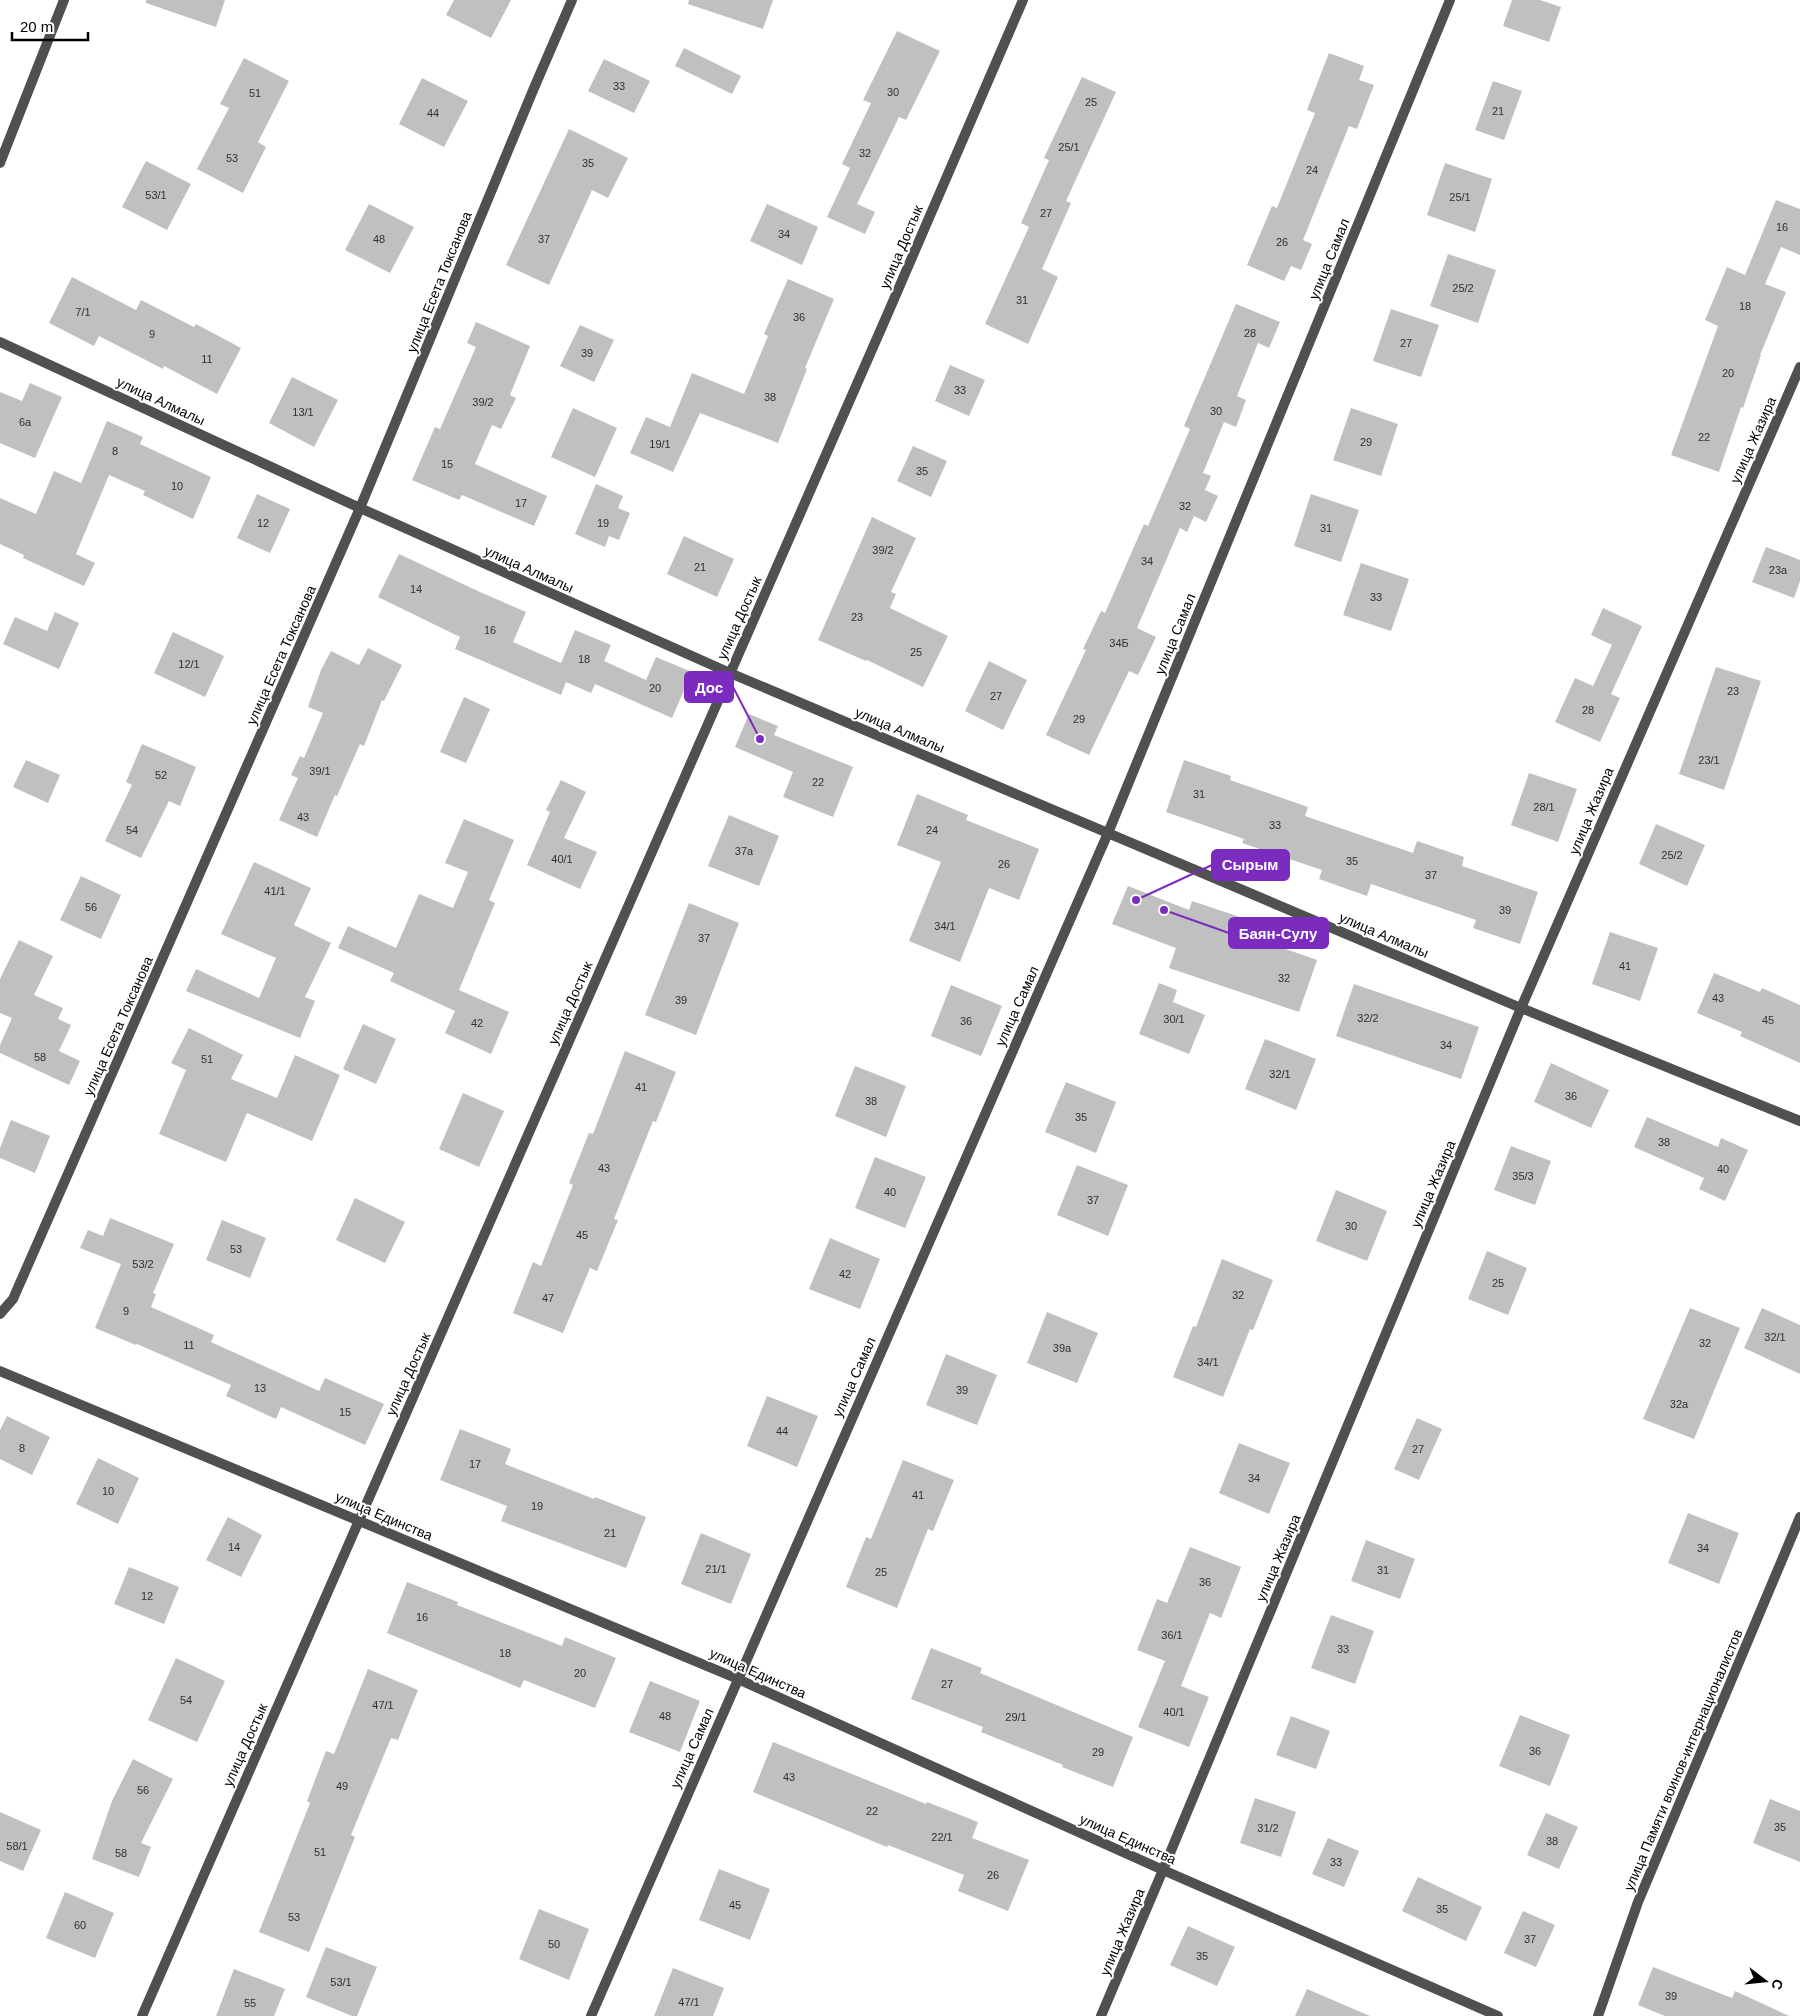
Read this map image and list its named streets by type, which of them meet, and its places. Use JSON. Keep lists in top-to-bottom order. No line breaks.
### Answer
{"streets":{"street":["улица Достык","улица Самал","улица Есета Токсанова","улица Алмалы","улица Жазира","улица Единства","улица Памяти воинов-интернационалистов"]},"crossings":[["улица Достык","улица Алмалы"],["улица Достык","улица Единства"],["улица Самал","улица Алмалы"],["улица Самал","улица Единства"],["улица Есета Токсанова","улица Алмалы"],["улица Алмалы","улица Жазира"],["улица Жазира","улица Единства"]],"places":["Дос","Сырым","Баян-Сулу"],"house_numbers":["33","30","51","25","21","44","25/1","32","53","35","24","53/1","25/1","27","16","34","48","37","26","25/2","31","18","7/1","36","28","9","27","39","11","20","33","38","39/2","30","13/1","6а","22","29","19/1","8","15","35","10","17","32","12","19","31","39/2","34","21","23а","14","33","23","16","34Б","25","18","12/1","20","23","27","28","29","23/1","39/1","52","22","31","28/1","43","33","54","24","37а","25/2","40/1","35","26","37","41/1","56","39","34/1","37","41","32","43","39","32/2","30/1","45","36","42","34","58","51","32/1","41","36","38","35","38","43","40","35/3","40","37","30","45","53","53/2","42","25","32","47","9","32/1","32","11","39а","34/1","13","39","32а","15","44","8","27","17","34","10","41","19","21","14","34","21/1","31","25","36","12","16","36/1","33","18","20","27","54","47/1","40/1","48","29/1","36","29","43","49","56","22","35","31/2","22/1","38","58/1","51","58","33","26","45","35","53","60","37","50","35","53/1","39","47/1","55"],"scale_bar":"20 m","north":"right"}
